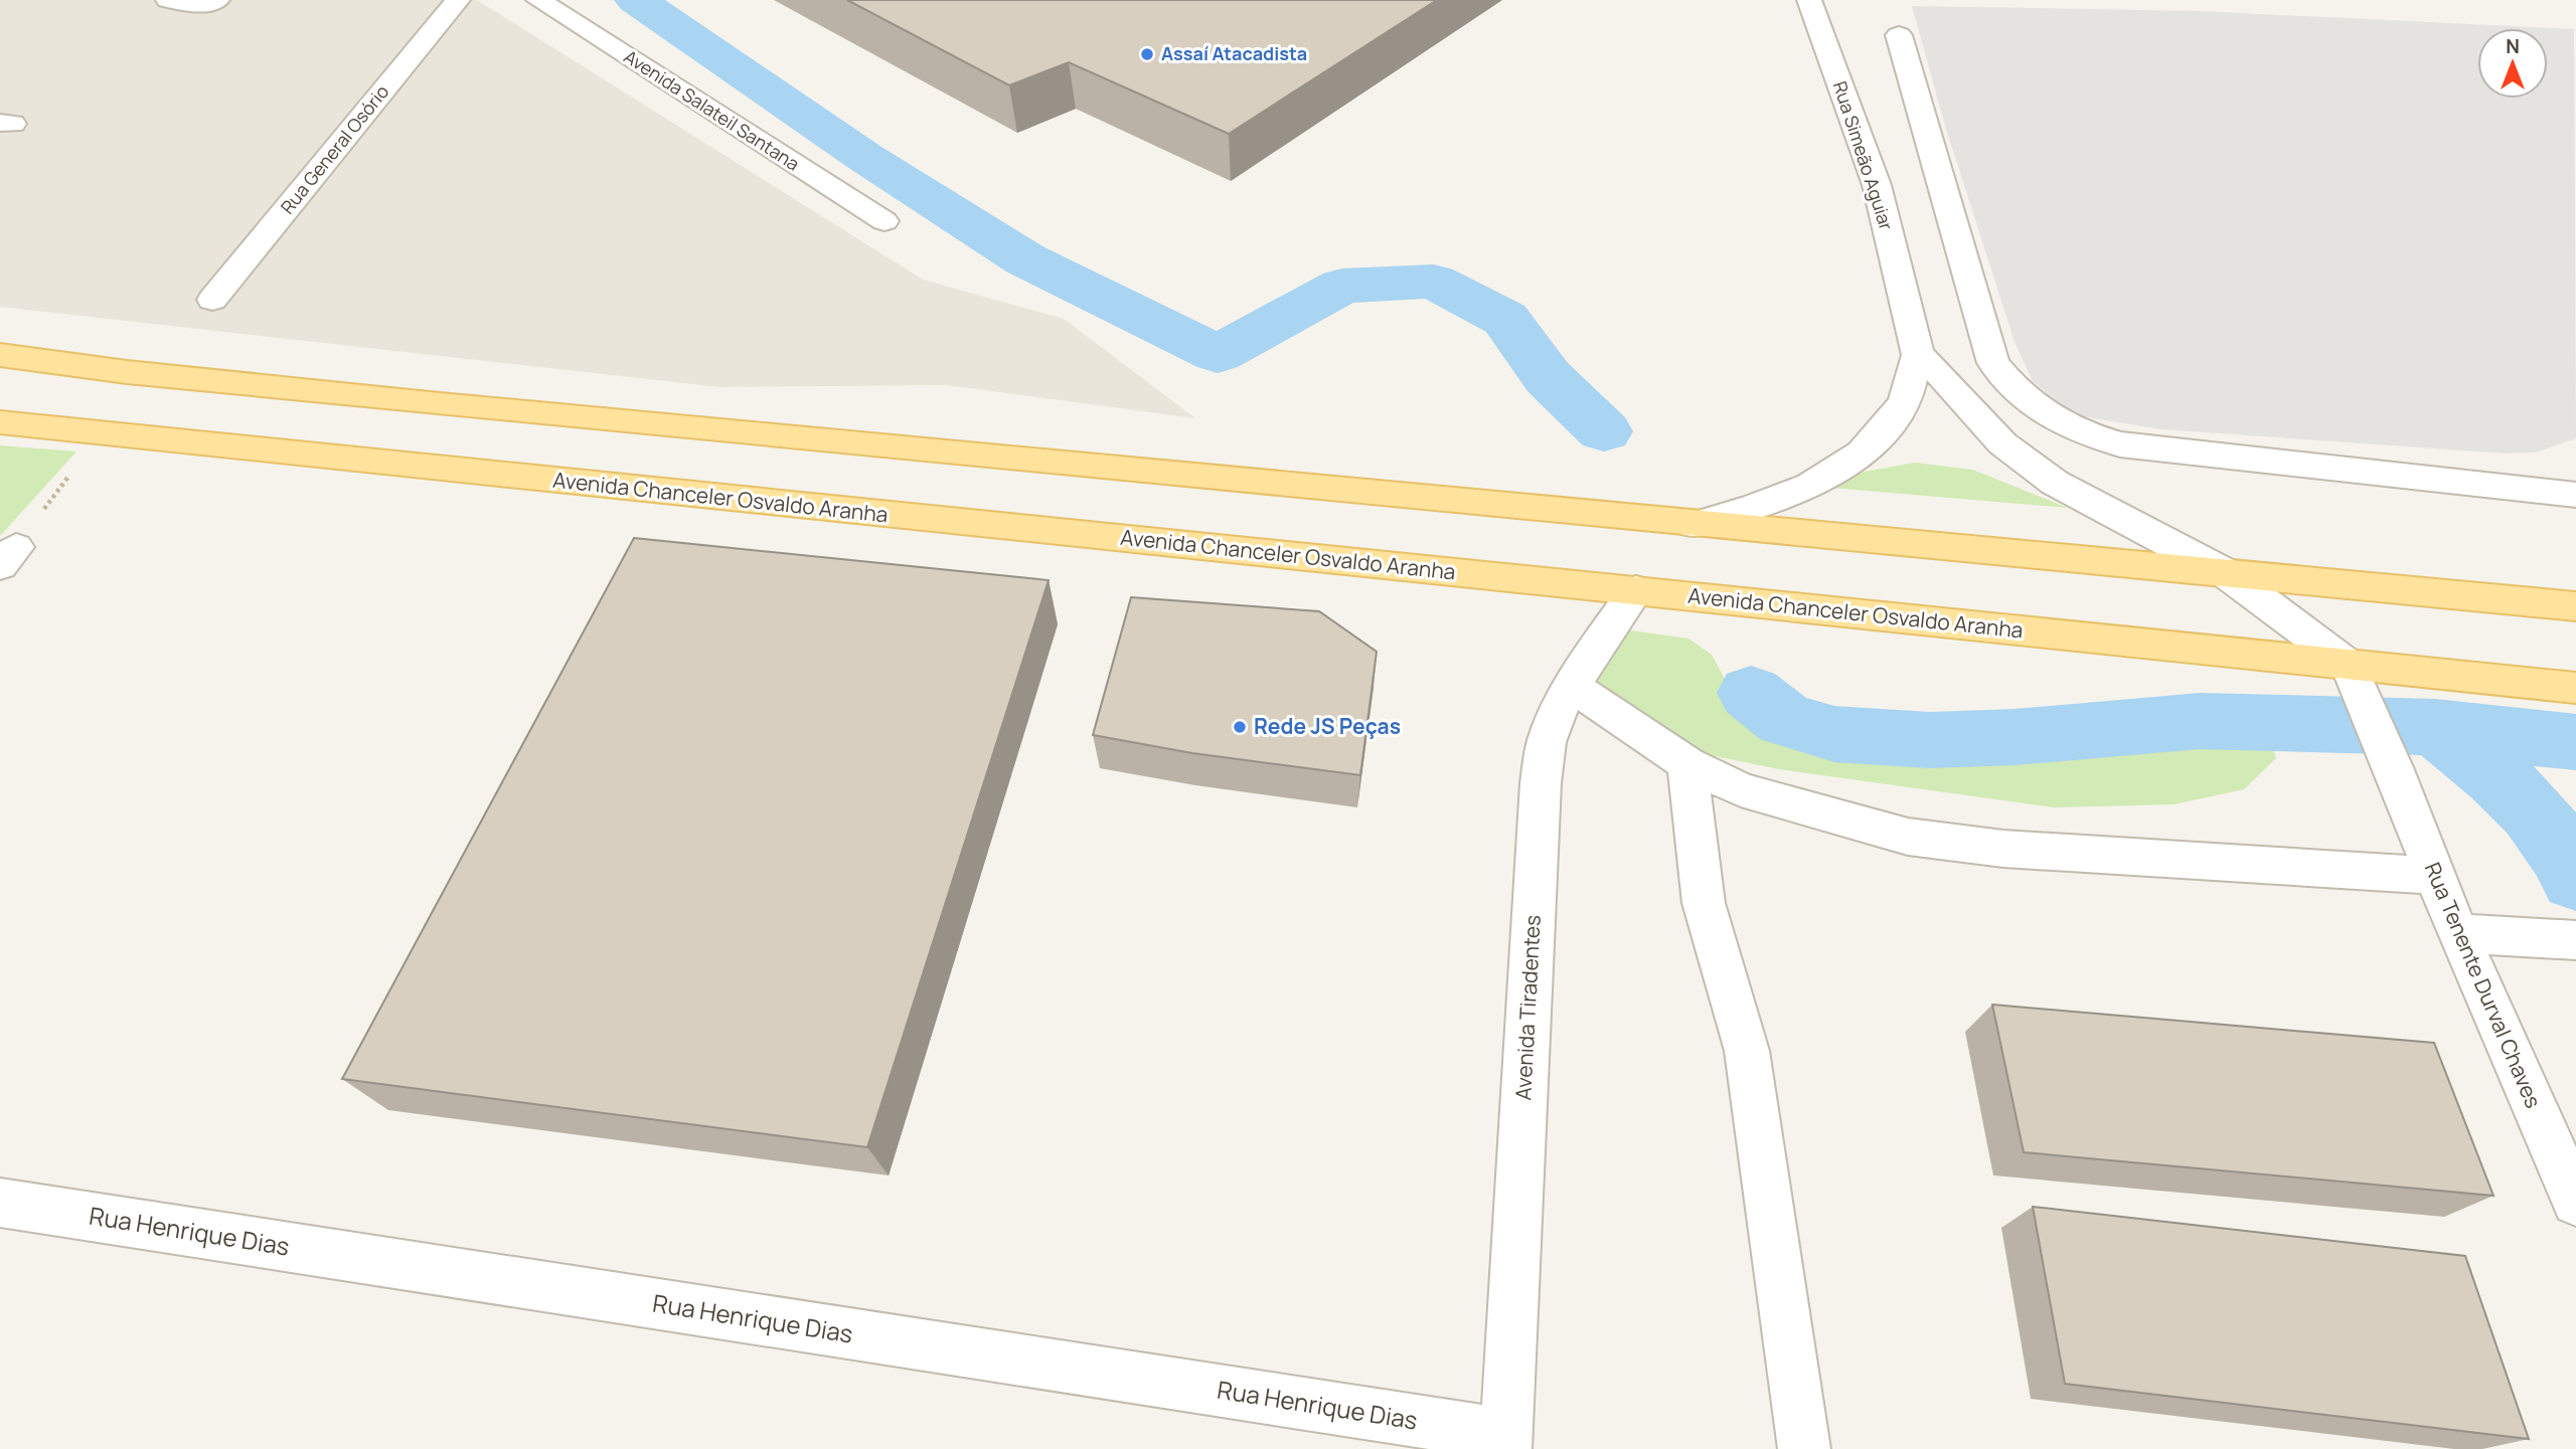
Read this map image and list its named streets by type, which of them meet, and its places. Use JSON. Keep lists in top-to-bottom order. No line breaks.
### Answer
{"streets":{"main road":["Avenida Chanceler Osvaldo Aranha"],"street":["Avenida Salateil Santana","Rua General Osório","Rua Simeão Aguiar","Rua Tenente Durval Chaves","Avenida Tiradentes","Rua Henrique Dias"]},"crossings":[["Avenida Chanceler Osvaldo Aranha","Rua Tenente Durval Chaves"],["Avenida Chanceler Osvaldo Aranha","Avenida Tiradentes"],["Avenida Tiradentes","Rua Henrique Dias"]],"places":["Assaí Atacadista","Rede JS Peças"],"north":"top"}
